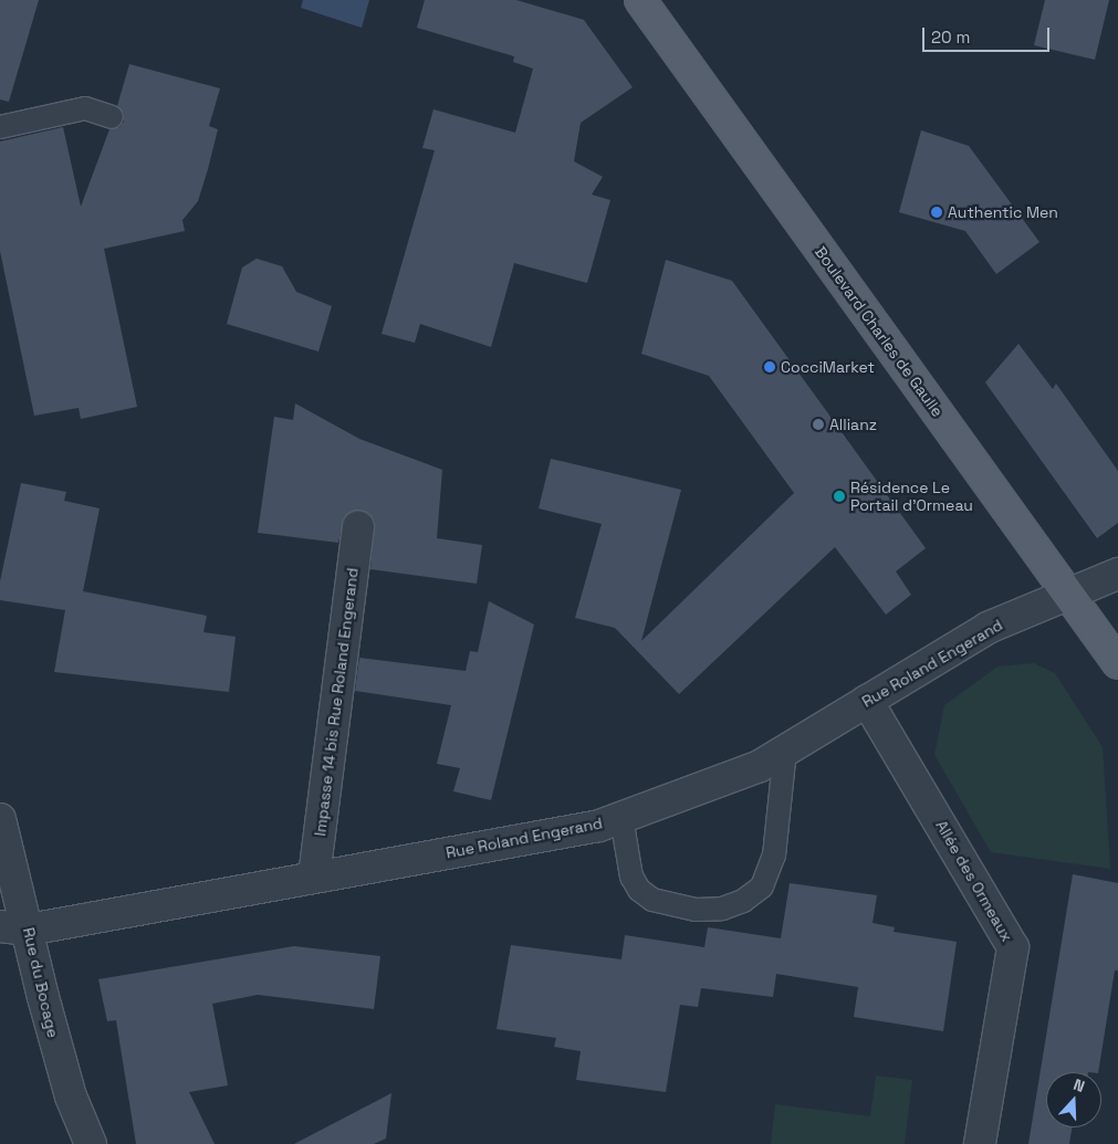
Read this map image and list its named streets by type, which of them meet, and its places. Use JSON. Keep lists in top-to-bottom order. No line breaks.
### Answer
{"streets":{"main road":["Boulevard Charles de Gaulle"],"street":["Rue Roland Engerand","Impasse 14 bis Rue Roland Engerand","Allée des Ormeaux","Rue du Bocage"]},"crossings":[["Boulevard Charles de Gaulle","Rue Roland Engerand"],["Rue Roland Engerand","Impasse 14 bis Rue Roland Engerand"],["Rue Roland Engerand","Allée des Ormeaux"],["Rue Roland Engerand","Rue du Bocage"]],"places":["Authentic Men","CocciMarket","Allianz","Résidence Le Portail d'Ormeau"],"scale_bar":"20 m","north":"top"}
